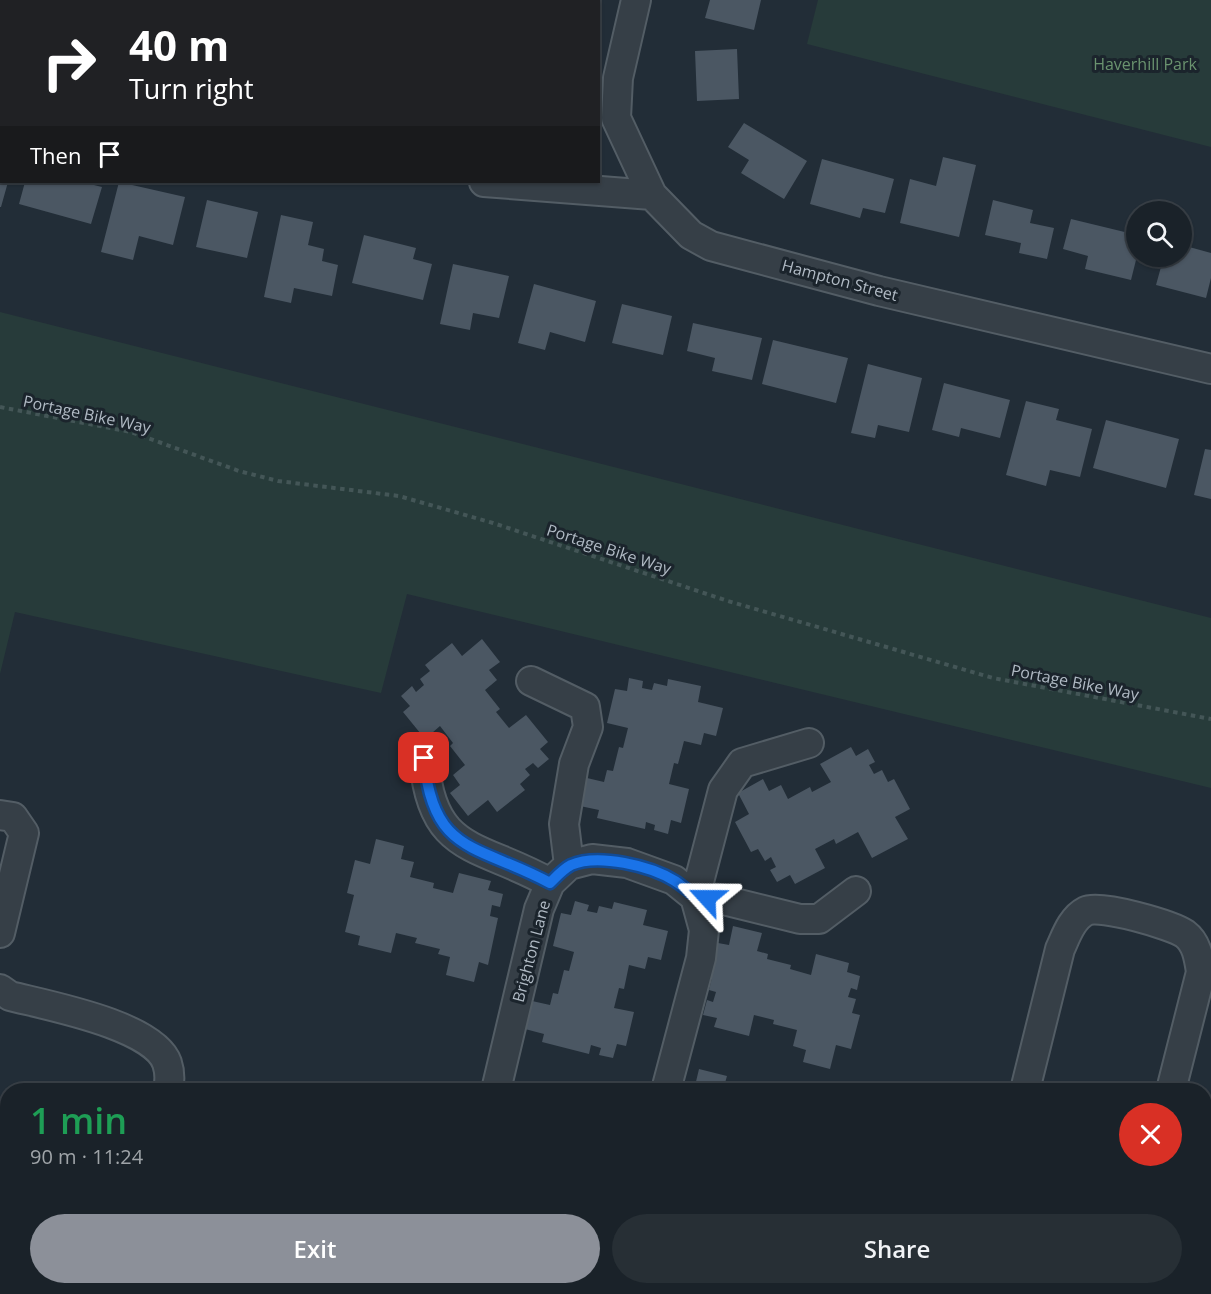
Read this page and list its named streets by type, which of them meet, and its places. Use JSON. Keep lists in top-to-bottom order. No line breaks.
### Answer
{"streets":{"street":["Hampton Street","Brighton Lane"],"path":["Portage Bike Way"]},"parks":["Haverhill Park"],"page":{"turn":["40 m","Turn right"],"then":"Then","heading":["1 min","90 m · 11:24"],"buttons":["Exit","Share"]}}
